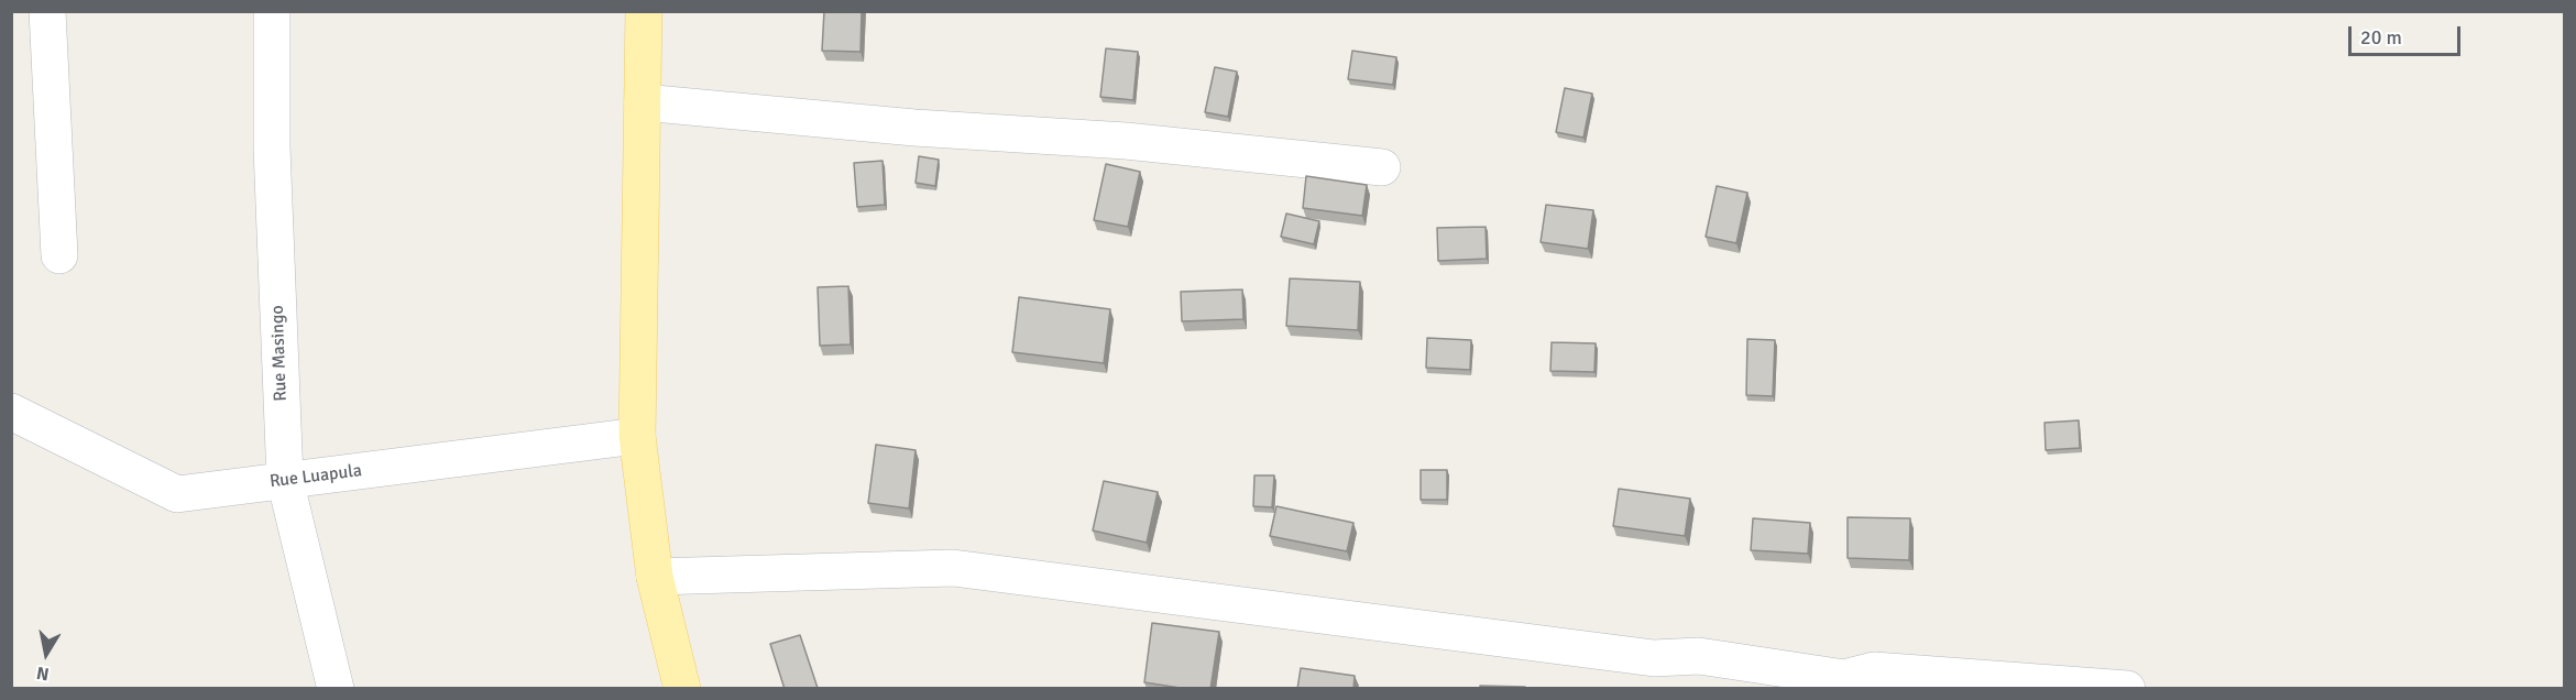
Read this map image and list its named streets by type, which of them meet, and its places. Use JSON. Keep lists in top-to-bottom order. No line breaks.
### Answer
{"streets":{"street":["Rue Masingo","Rue Luapula"]},"crossings":[["Rue Masingo","Rue Luapula"]],"scale_bar":"20 m","north":"bottom"}
